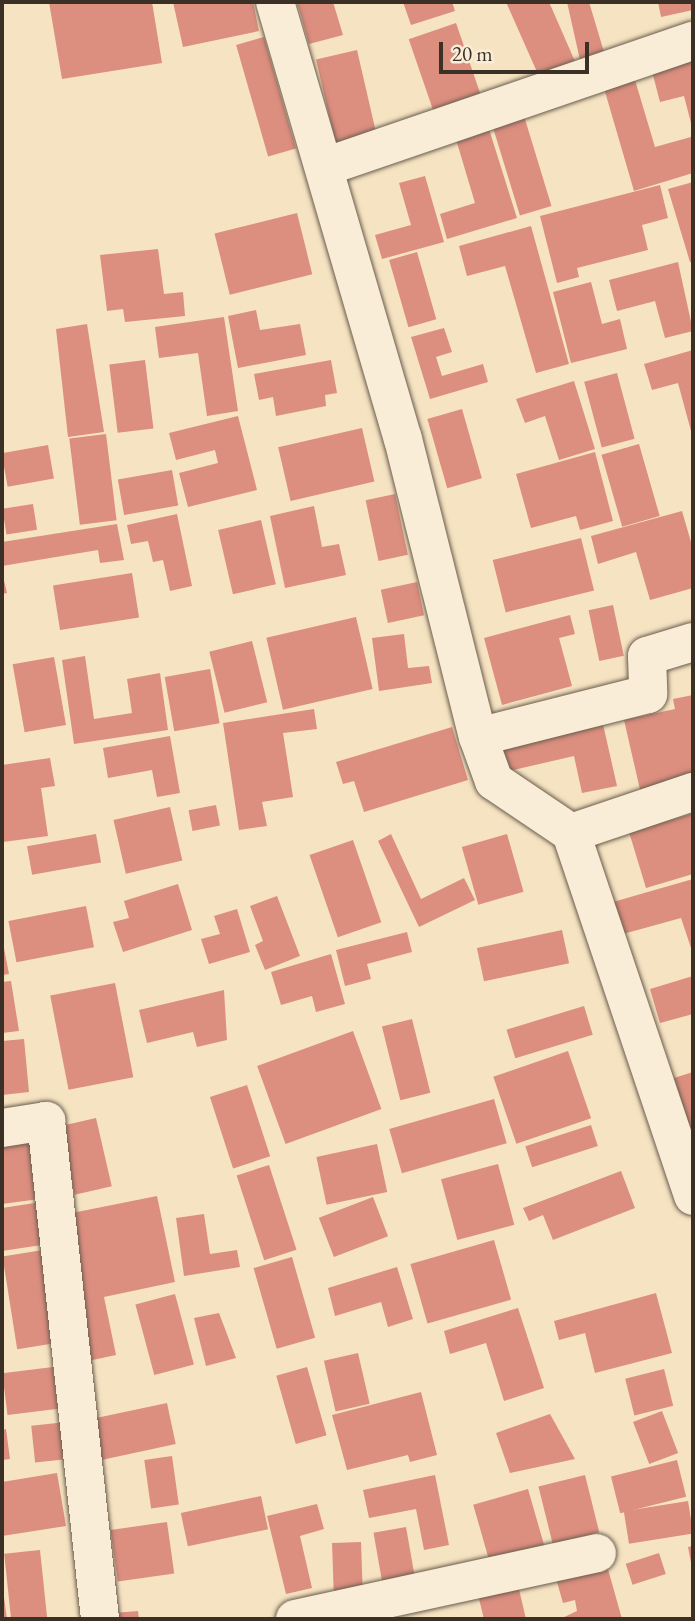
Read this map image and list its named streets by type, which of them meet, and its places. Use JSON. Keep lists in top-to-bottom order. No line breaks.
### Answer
{"scale_bar":"20 m"}
